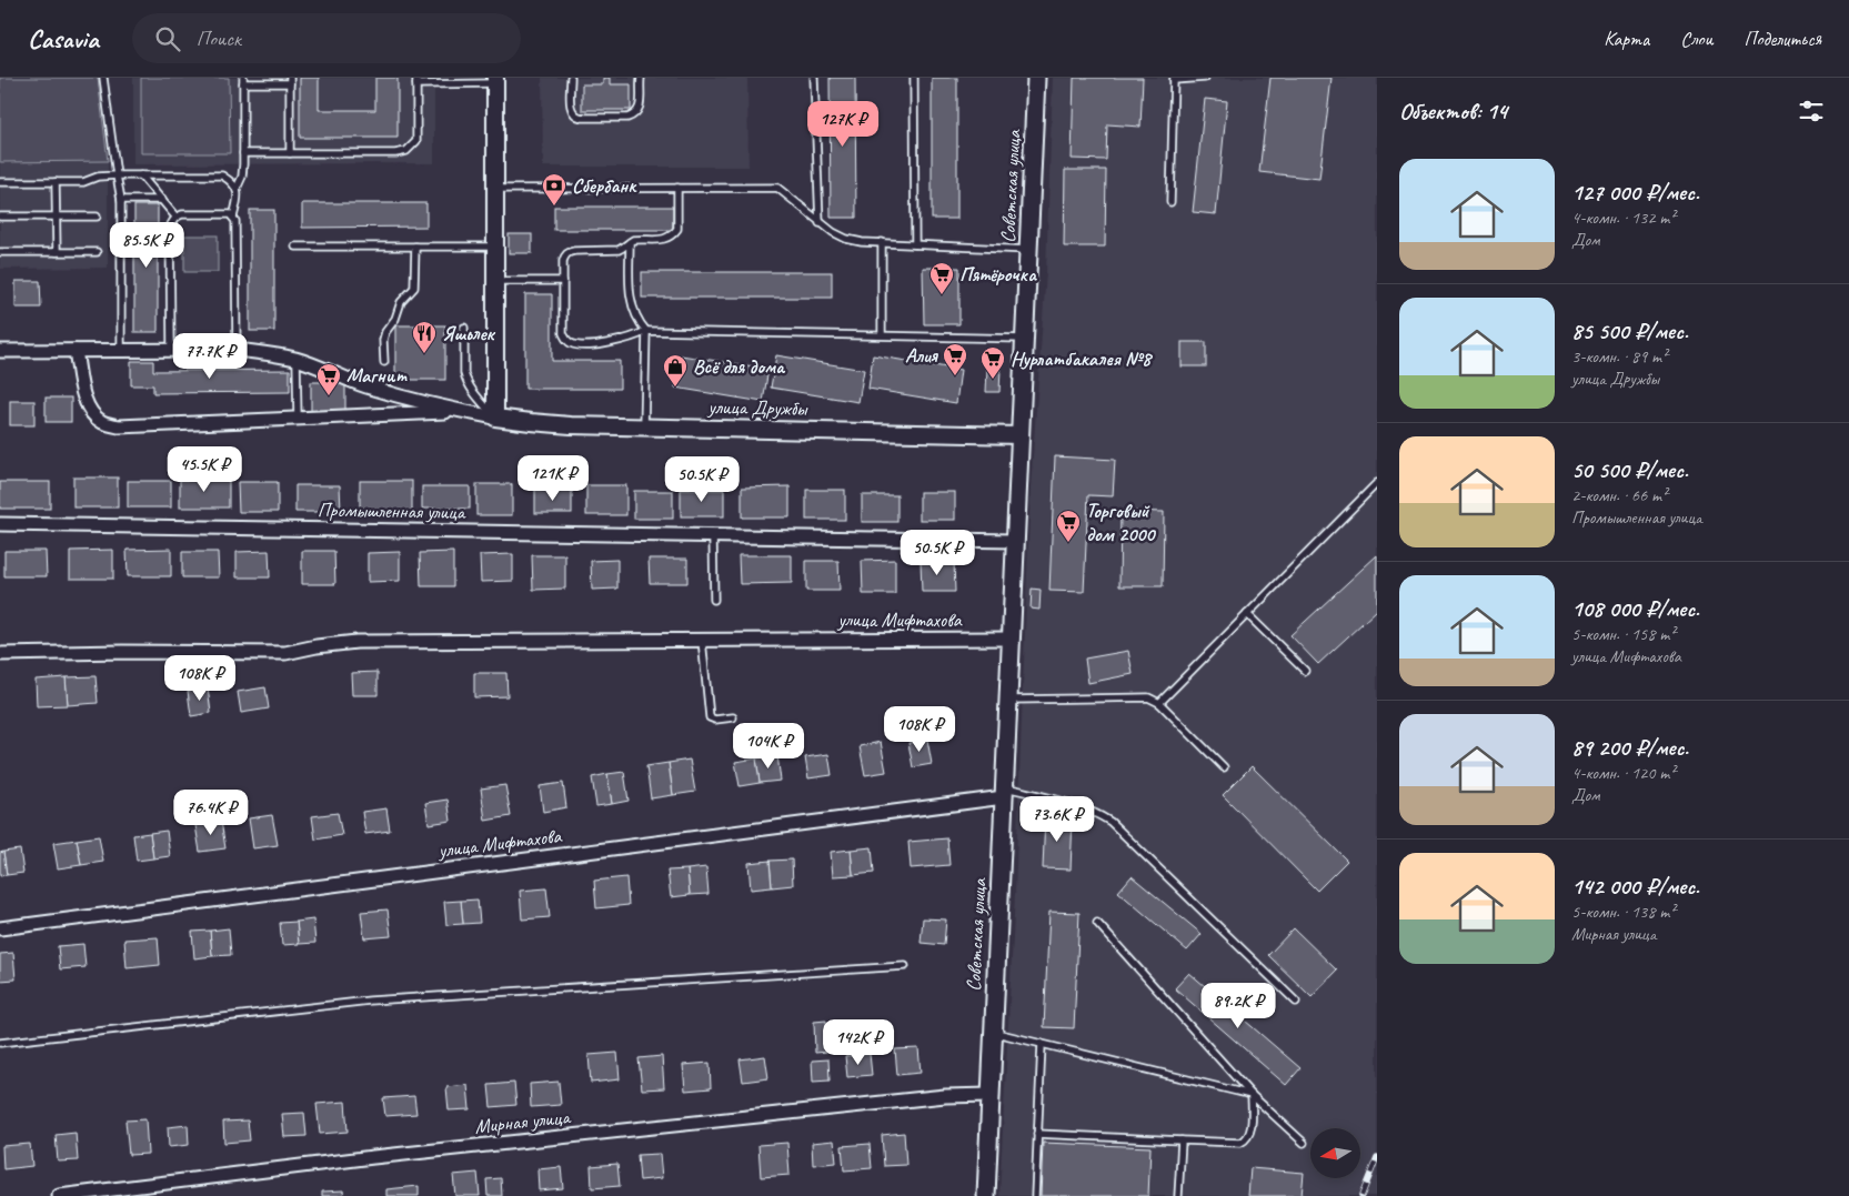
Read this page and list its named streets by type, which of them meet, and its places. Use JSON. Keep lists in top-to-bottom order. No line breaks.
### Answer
{"streets":{"main road":["Советская улица"],"street":["улица Дружбы","Промышленная улица","улица Мифтахова","Мирная улица"]},"crossings":[["Советская улица","улица Дружбы"],["Советская улица","Промышленная улица"],["Советская улица","улица Мифтахова"],["Советская улица","Мирная улица"]],"places":{"bank":["Сбербанк"],"supermarket":["Пятёрочка","Алия","Нурлатбакалея №8","Магнит","Торговый дом 2000"],"restaurant":["Яшьлек"],"shop":["Всё для дома"]},"north":"left","page":{"header":"Casavia","search":"Поиск","nav":["Карта","Слои","Поделиться"],"heading":"Объектов: 14","price":["127K ₽","85.5K ₽","77.7K ₽","45.5K ₽","121K ₽","50.5K ₽","50.5K ₽","108K ₽","108K ₽","104K ₽","76.4K ₽","73.6K ₽","89.2K ₽","142K ₽"],"list":[{"name":"127 000 ₽/мес.","note":"4-комн. · 132 m² · Дом"},{"name":"85 500 ₽/мес.","note":"3-комн. · 89 m² · улица Дружбы"},{"name":"50 500 ₽/мес.","note":"2-комн. · 66 m² · Промышленная улица"},{"name":"108 000 ₽/мес.","note":"5-комн. · 158 m² · улица Мифтахова"},{"name":"89 200 ₽/мес.","note":"4-комн. · 120 m² · Дом"},{"name":"142 000 ₽/мес.","note":"5-комн. · 138 m² · Мирная улица"}]}}
